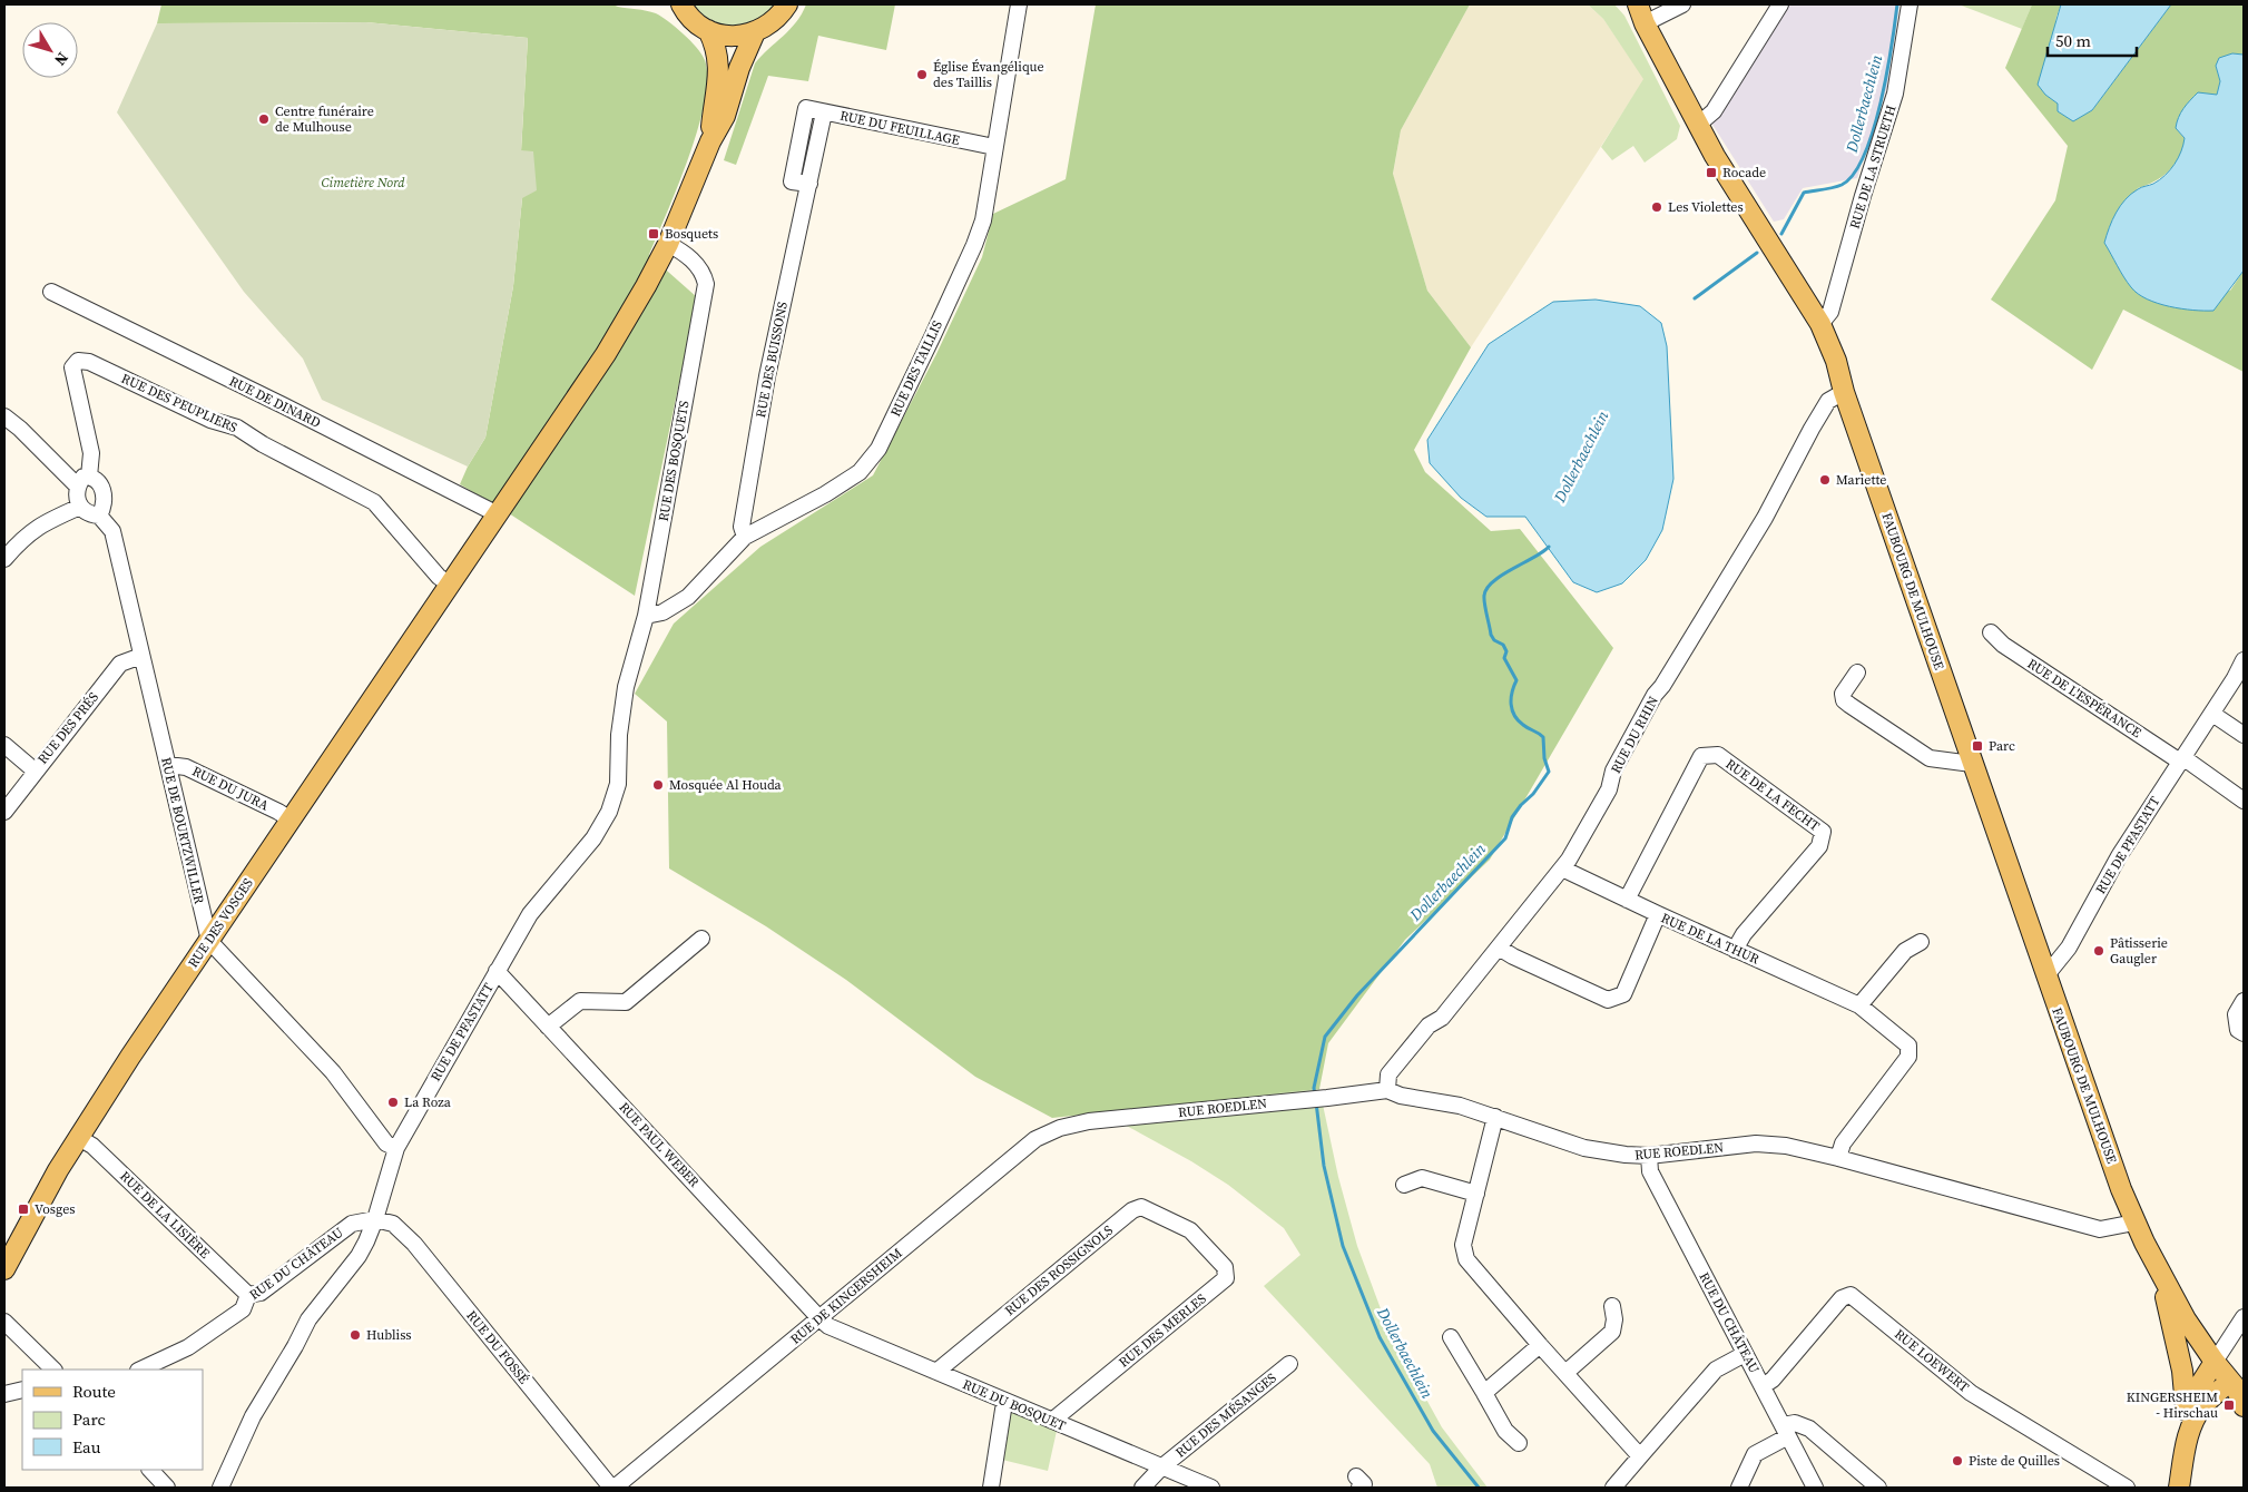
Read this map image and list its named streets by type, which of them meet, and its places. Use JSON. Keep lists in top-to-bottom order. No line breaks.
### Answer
{"streets":{"main road":["FAUBOURG DE MULHOUSE","RUE DES VOSGES"],"street":["RUE DU FEUILLAGE","RUE DE LA STRUETH","RUE DES BUISSONS","RUE DES TAILLIS","RUE DE DINARD","RUE DES PEUPLIERS","RUE DES BOSQUETS","RUE DE L'ESPÉRANCE","RUE DES PRÉS","RUE DU RHIN","RUE DU JURA","RUE DE LA FECHT","RUE DE BOURTZWILLER","RUE DE PFASTATT","RUE DE LA THUR","RUE ROEDLEN","RUE PAUL WEBER","RUE DE LA LISIÈRE","RUE DU CHÂTEAU","RUE DES ROSSIGNOLS","RUE DE KINGERSHEIM","RUE DES MERLES","RUE DU FOSSÉ","RUE LOEWERT","RUE DU BOSQUET","RUE DES MÉSANGES"]},"crossings":[["RUE DU FEUILLAGE","RUE DES BUISSONS"],["RUE DU FEUILLAGE","RUE DES TAILLIS"],["RUE DE LA STRUETH","FAUBOURG DE MULHOUSE"],["RUE DES BUISSONS","RUE DES TAILLIS"],["RUE DES TAILLIS","RUE DES BOSQUETS"],["RUE DE DINARD","RUE DES VOSGES"],["RUE DES PEUPLIERS","RUE DE BOURTZWILLER"],["RUE DES PEUPLIERS","RUE DES VOSGES"],["RUE DES BOSQUETS","RUE DE PFASTATT"],["RUE DES BOSQUETS","RUE DES VOSGES"],["FAUBOURG DE MULHOUSE","RUE DU RHIN"],["FAUBOURG DE MULHOUSE","RUE DE PFASTATT"],["FAUBOURG DE MULHOUSE","RUE ROEDLEN"],["RUE DE L'ESPÉRANCE","RUE DE PFASTATT"],["RUE DES PRÉS","RUE DE BOURTZWILLER"],["RUE DU RHIN","RUE DE LA THUR"],["RUE DU RHIN","RUE ROEDLEN"],["RUE DU JURA","RUE DE BOURTZWILLER"],["RUE DU JURA","RUE DES VOSGES"],["RUE DE LA FECHT","RUE DE LA THUR"],["RUE DE BOURTZWILLER","RUE DES VOSGES"],["RUE DE PFASTATT","RUE PAUL WEBER"],["RUE DE PFASTATT","RUE DU CHÂTEAU"],["RUE DE PFASTATT","RUE DU FOSSÉ"],["RUE DES VOSGES","RUE DE LA LISIÈRE"],["RUE DE LA THUR","RUE ROEDLEN"],["RUE ROEDLEN","RUE DU CHÂTEAU"],["RUE ROEDLEN","RUE DE KINGERSHEIM"],["RUE PAUL WEBER","RUE DE KINGERSHEIM"],["RUE PAUL WEBER","RUE DU BOSQUET"],["RUE DE LA LISIÈRE","RUE DU CHÂTEAU"],["RUE DU CHÂTEAU","RUE DU FOSSÉ"],["RUE DU CHÂTEAU","RUE LOEWERT"],["RUE DES ROSSIGNOLS","RUE DES MERLES"],["RUE DES ROSSIGNOLS","RUE DU BOSQUET"],["RUE DE KINGERSHEIM","RUE DU FOSSÉ"],["RUE DE KINGERSHEIM","RUE DU BOSQUET"],["RUE DES MERLES","RUE DU BOSQUET"],["RUE DU BOSQUET","RUE DES MÉSANGES"]],"water":["Dollerbaechlein"],"parks":["Cimetière Nord"],"places":{"other":["Église Évangélique des Taillis","Centre funéraire de Mulhouse","Les Violettes","Mariette","Mosquée Al Houda","Pâtisserie Gaugler","La Roza","Hubliss","Piste de Quilles"],"transit":["Rocade","Bosquets","Parc","Vosges","KINGERSHEIM - Hirschau"]},"legend":["Route","Parc","Eau"],"scale_bar":"50 m","north":"bottom right"}
